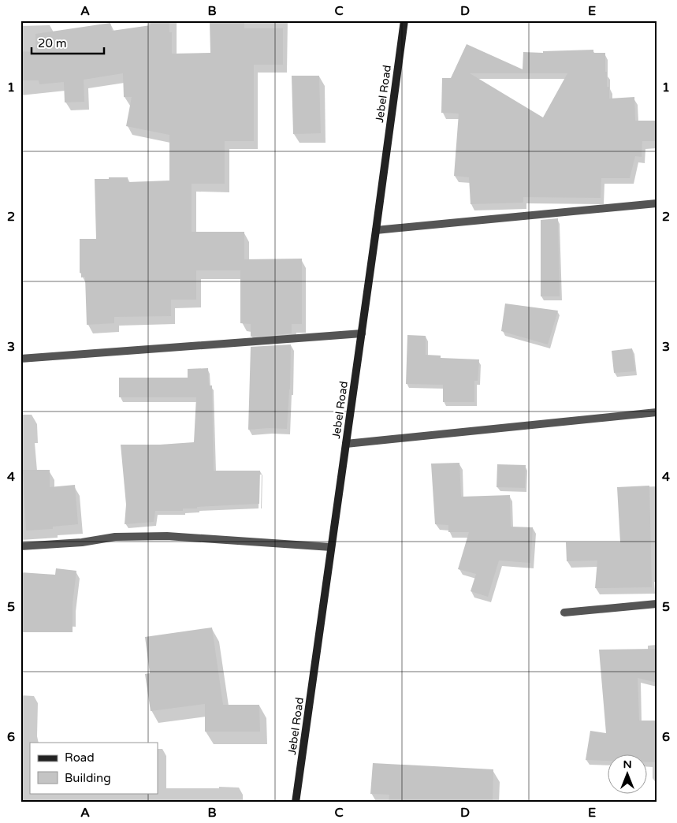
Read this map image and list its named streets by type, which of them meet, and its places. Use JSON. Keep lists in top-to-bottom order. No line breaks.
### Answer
{"streets":{"main road":["Jebel Road"]},"legend":["Road","Building"],"scale_bar":"20 m","north":"top","grid":{"columns":["A","B","C","D","E"],"rows":["1","2","3","4","5","6"]}}
